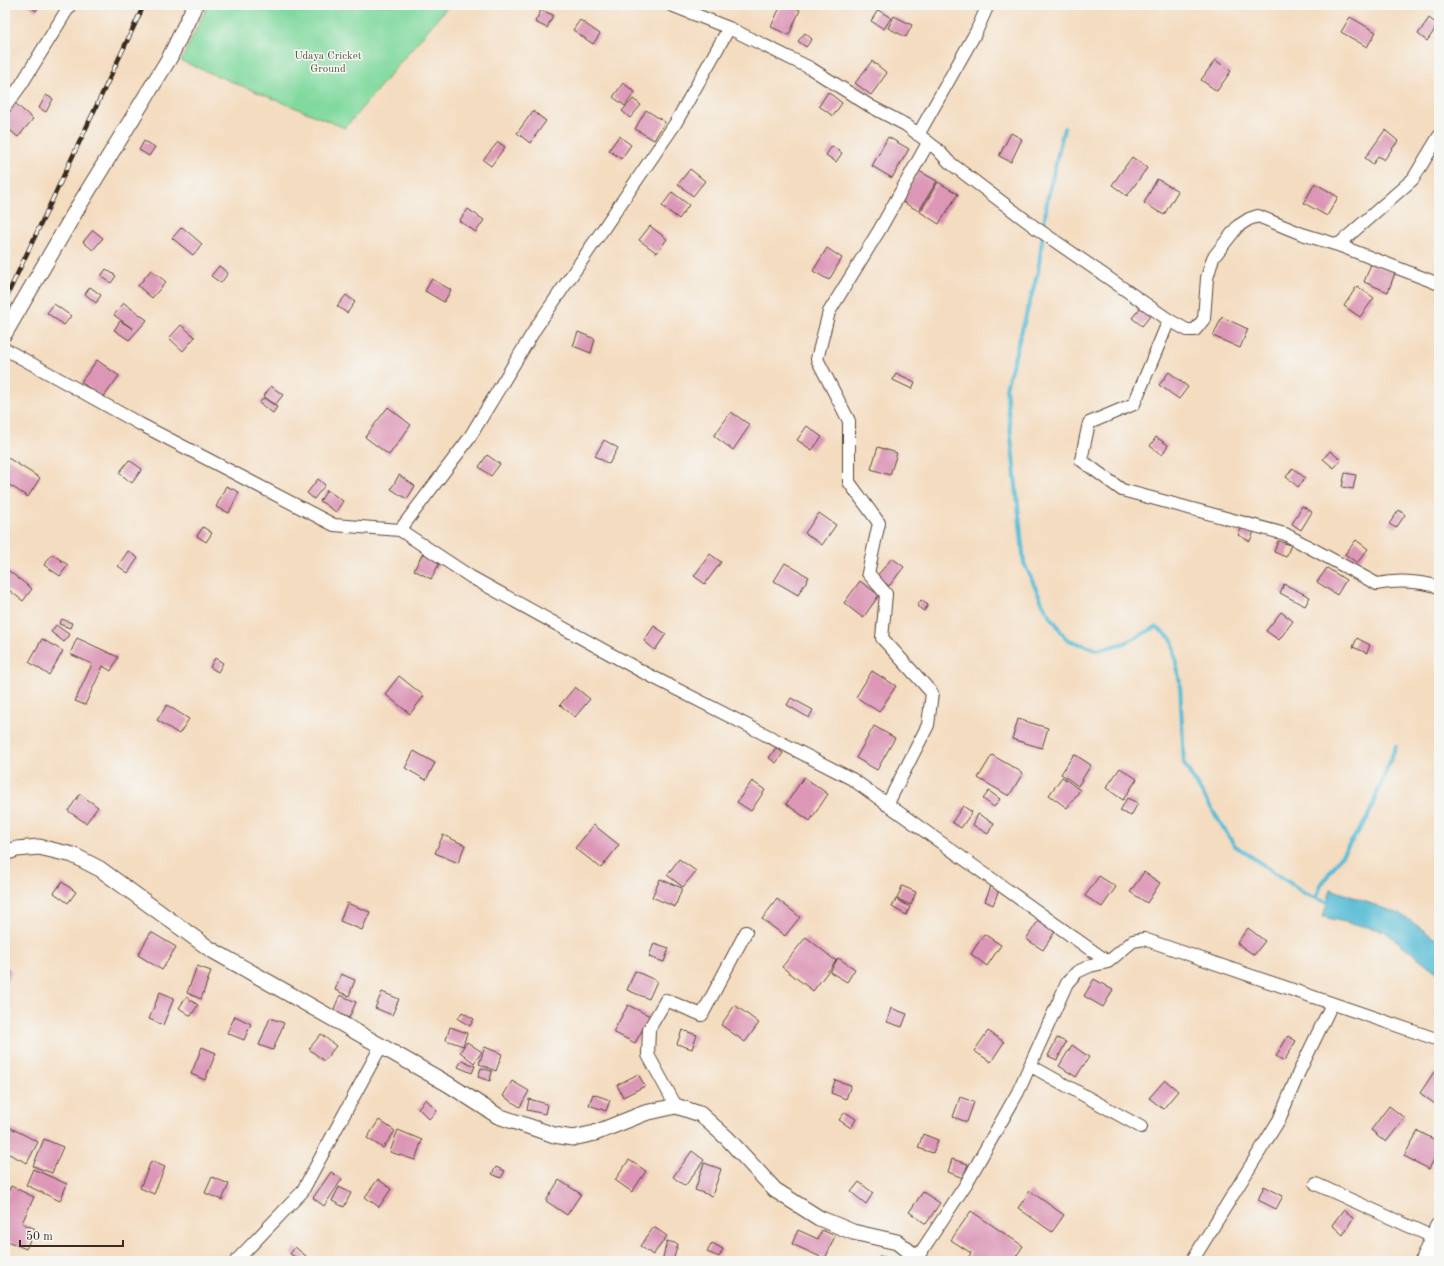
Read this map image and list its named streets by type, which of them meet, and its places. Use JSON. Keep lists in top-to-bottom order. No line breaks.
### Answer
{"parks":["Udaya Cricket Ground"],"scale_bar":"50 m"}
